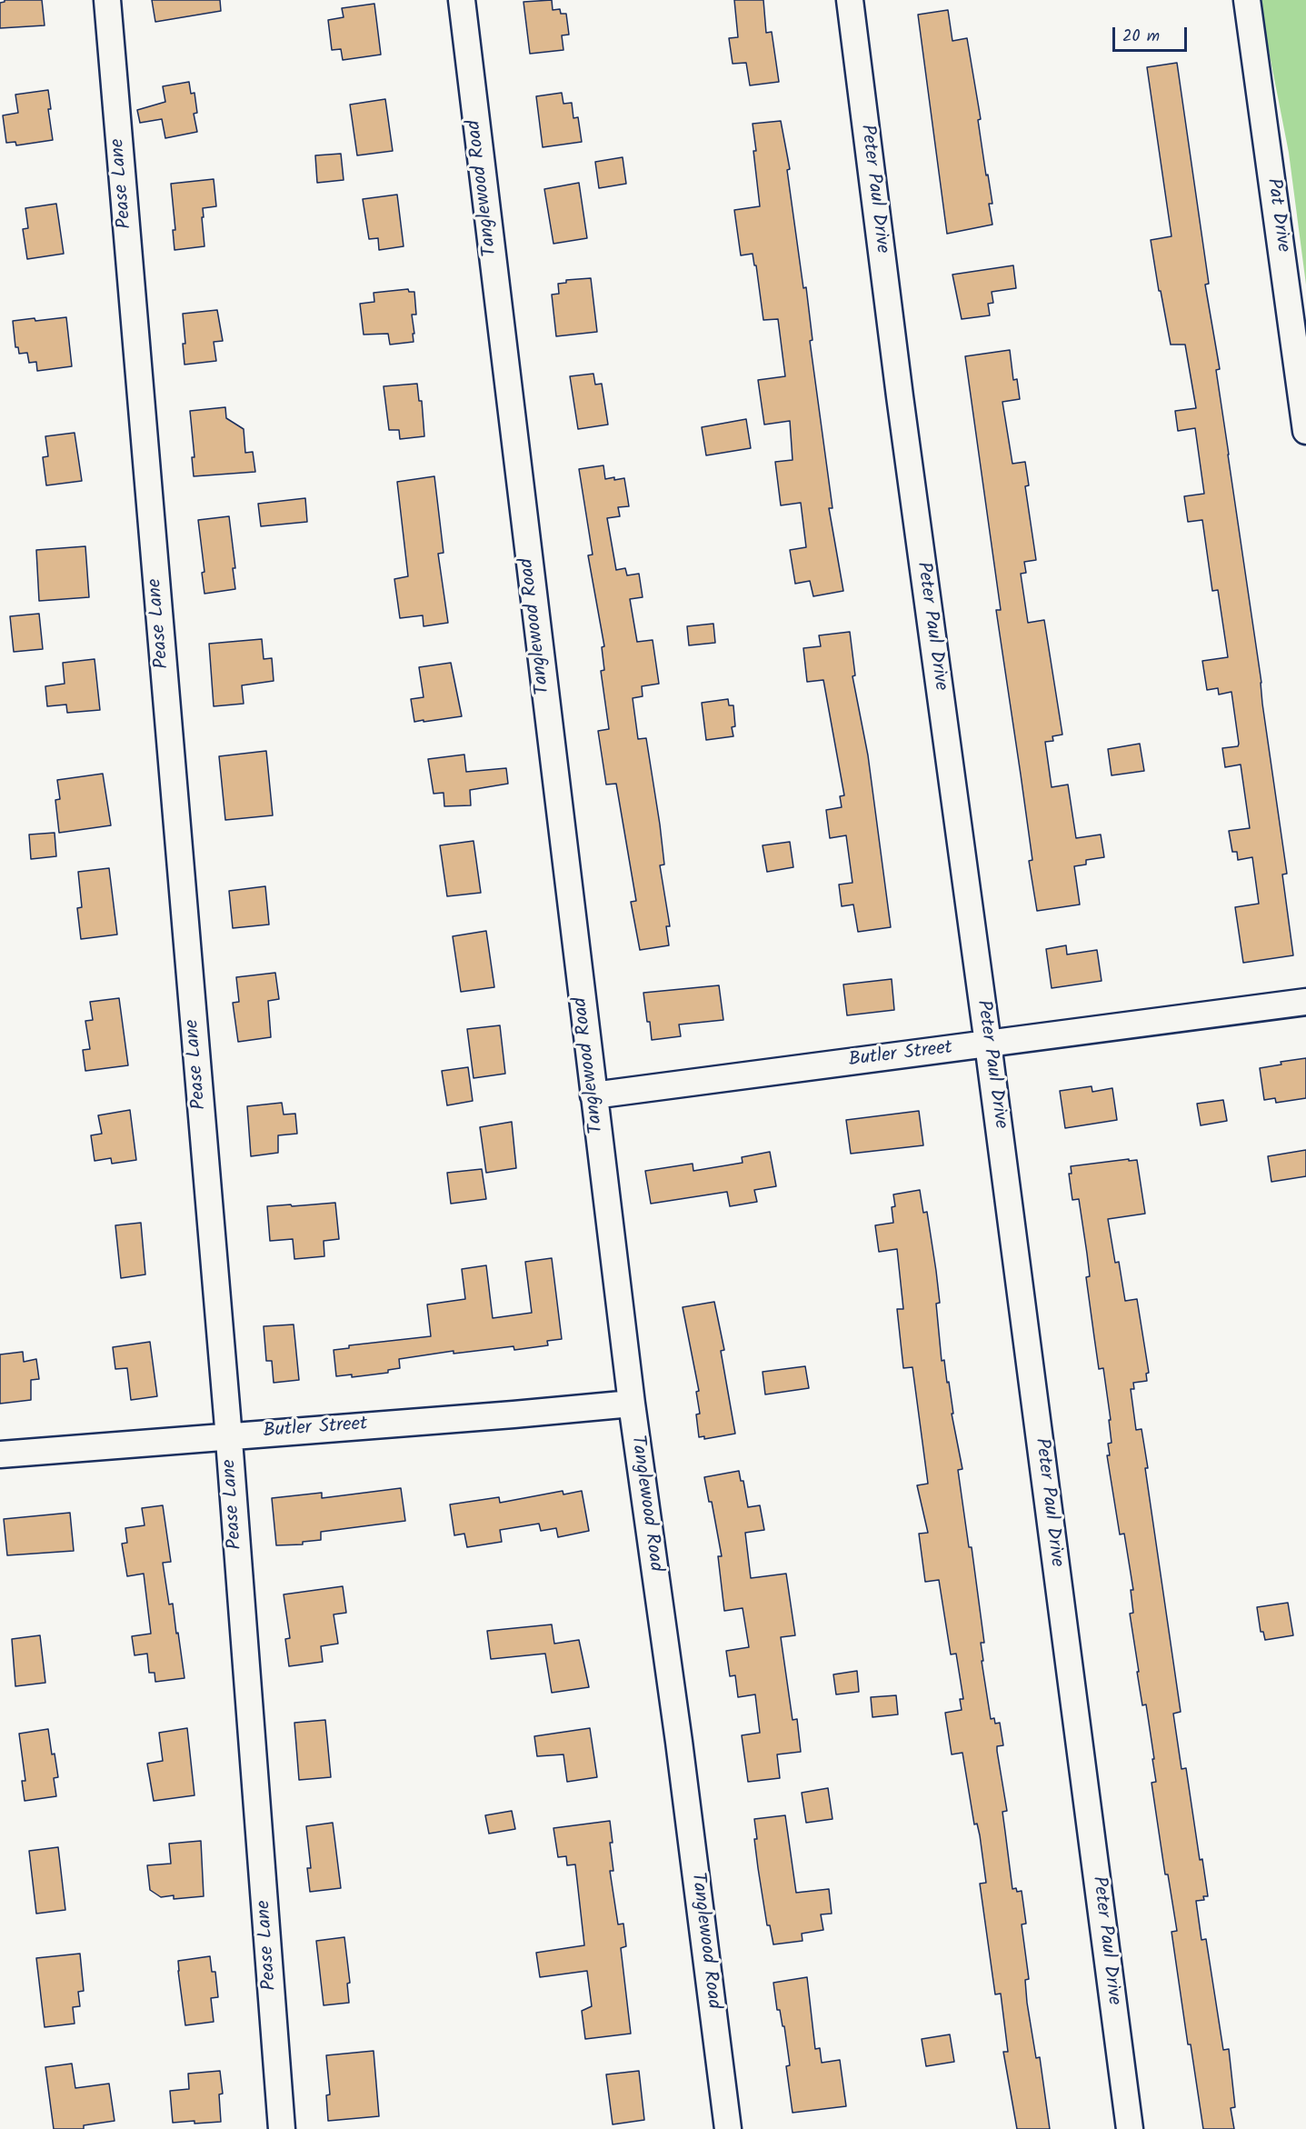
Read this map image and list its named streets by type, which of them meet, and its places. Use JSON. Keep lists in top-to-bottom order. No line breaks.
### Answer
{"streets":{"street":["Pease Lane","Tanglewood Road","Peter Paul Drive","Pat Drive","Butler Street"]},"crossings":[["Pease Lane","Butler Street"],["Tanglewood Road","Butler Street"],["Peter Paul Drive","Butler Street"]],"scale_bar":"20 m"}
